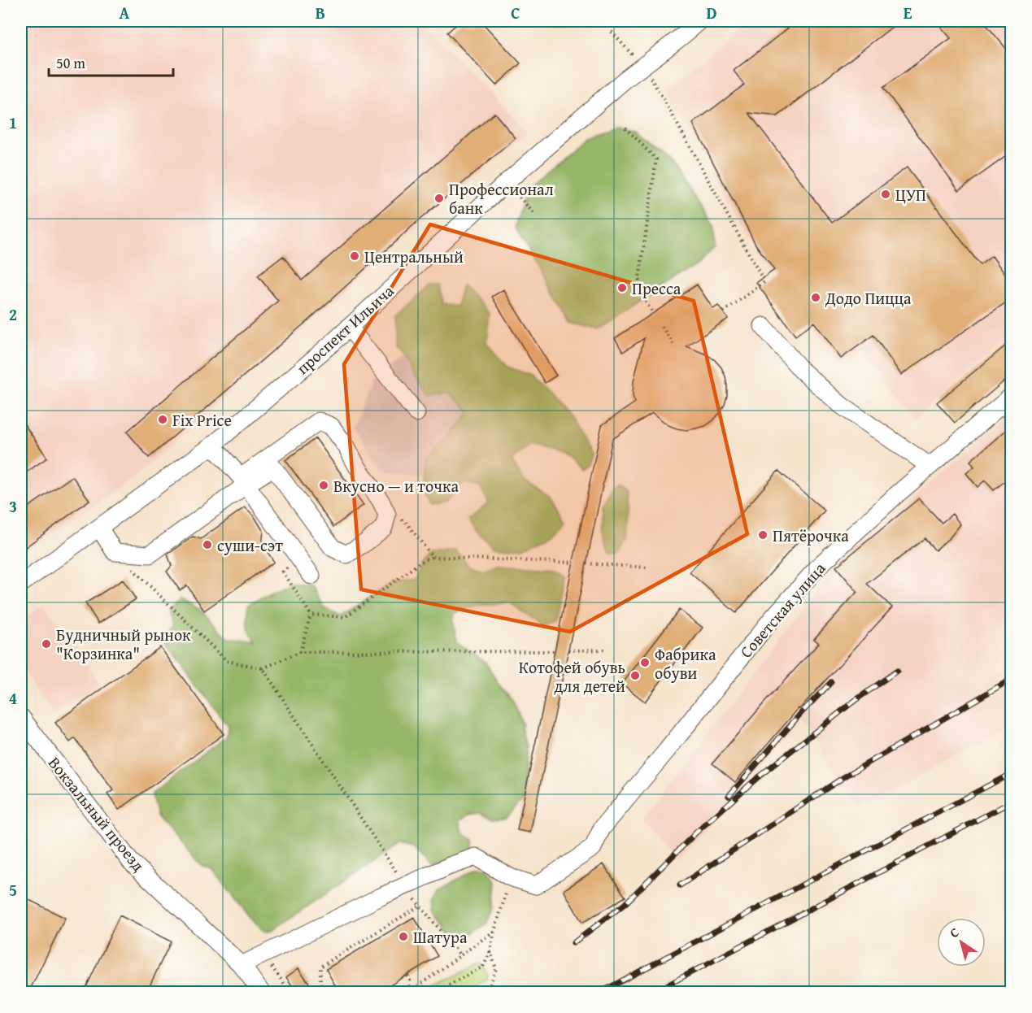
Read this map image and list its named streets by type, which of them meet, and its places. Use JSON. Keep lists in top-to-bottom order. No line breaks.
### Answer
{"streets":{"street":["проспект Ильича","Советская улица","Вокзальный проезд"]},"places":["ЦУП","Профессионал банк","Центральный","Пресса","Додо Пицца","Fix Price","Вкусно — и точка","Пятёрочка","суши-сэт","Будничный рынок \"Корзинка\"","Фабрика обуви","Котофей обувь для детей","Шатура"],"scale_bar":"50 m","north":"top left","grid":{"columns":["A","B","C","D","E"],"rows":["1","2","3","4","5"]}}
